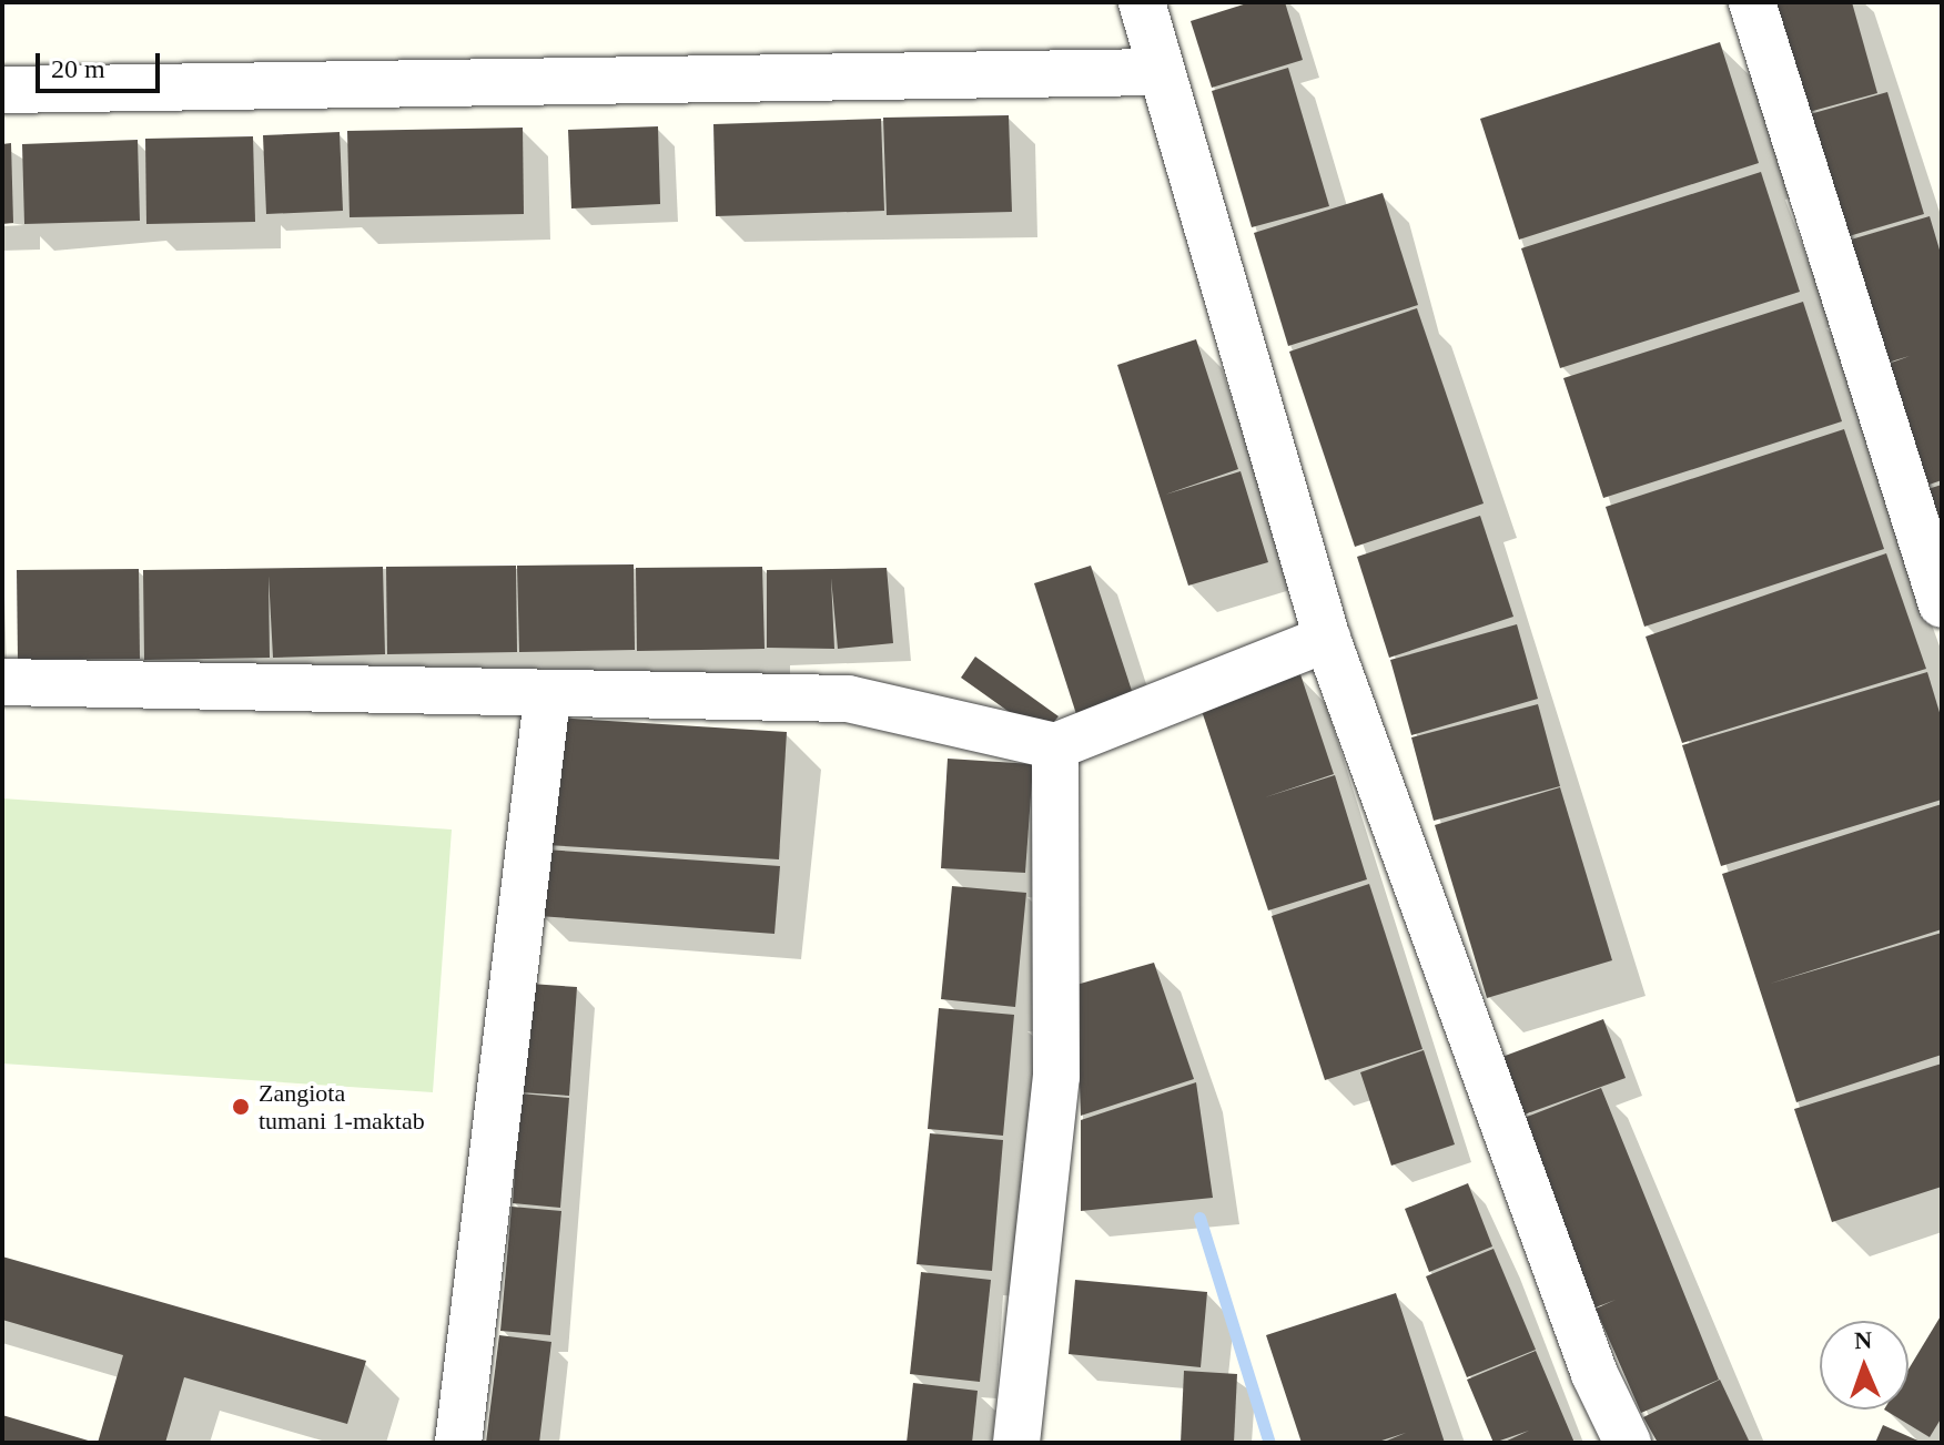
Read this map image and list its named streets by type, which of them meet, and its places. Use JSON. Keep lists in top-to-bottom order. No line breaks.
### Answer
{"places":["Zangiota tumani 1-maktab"],"scale_bar":"20 m","north":"top"}
